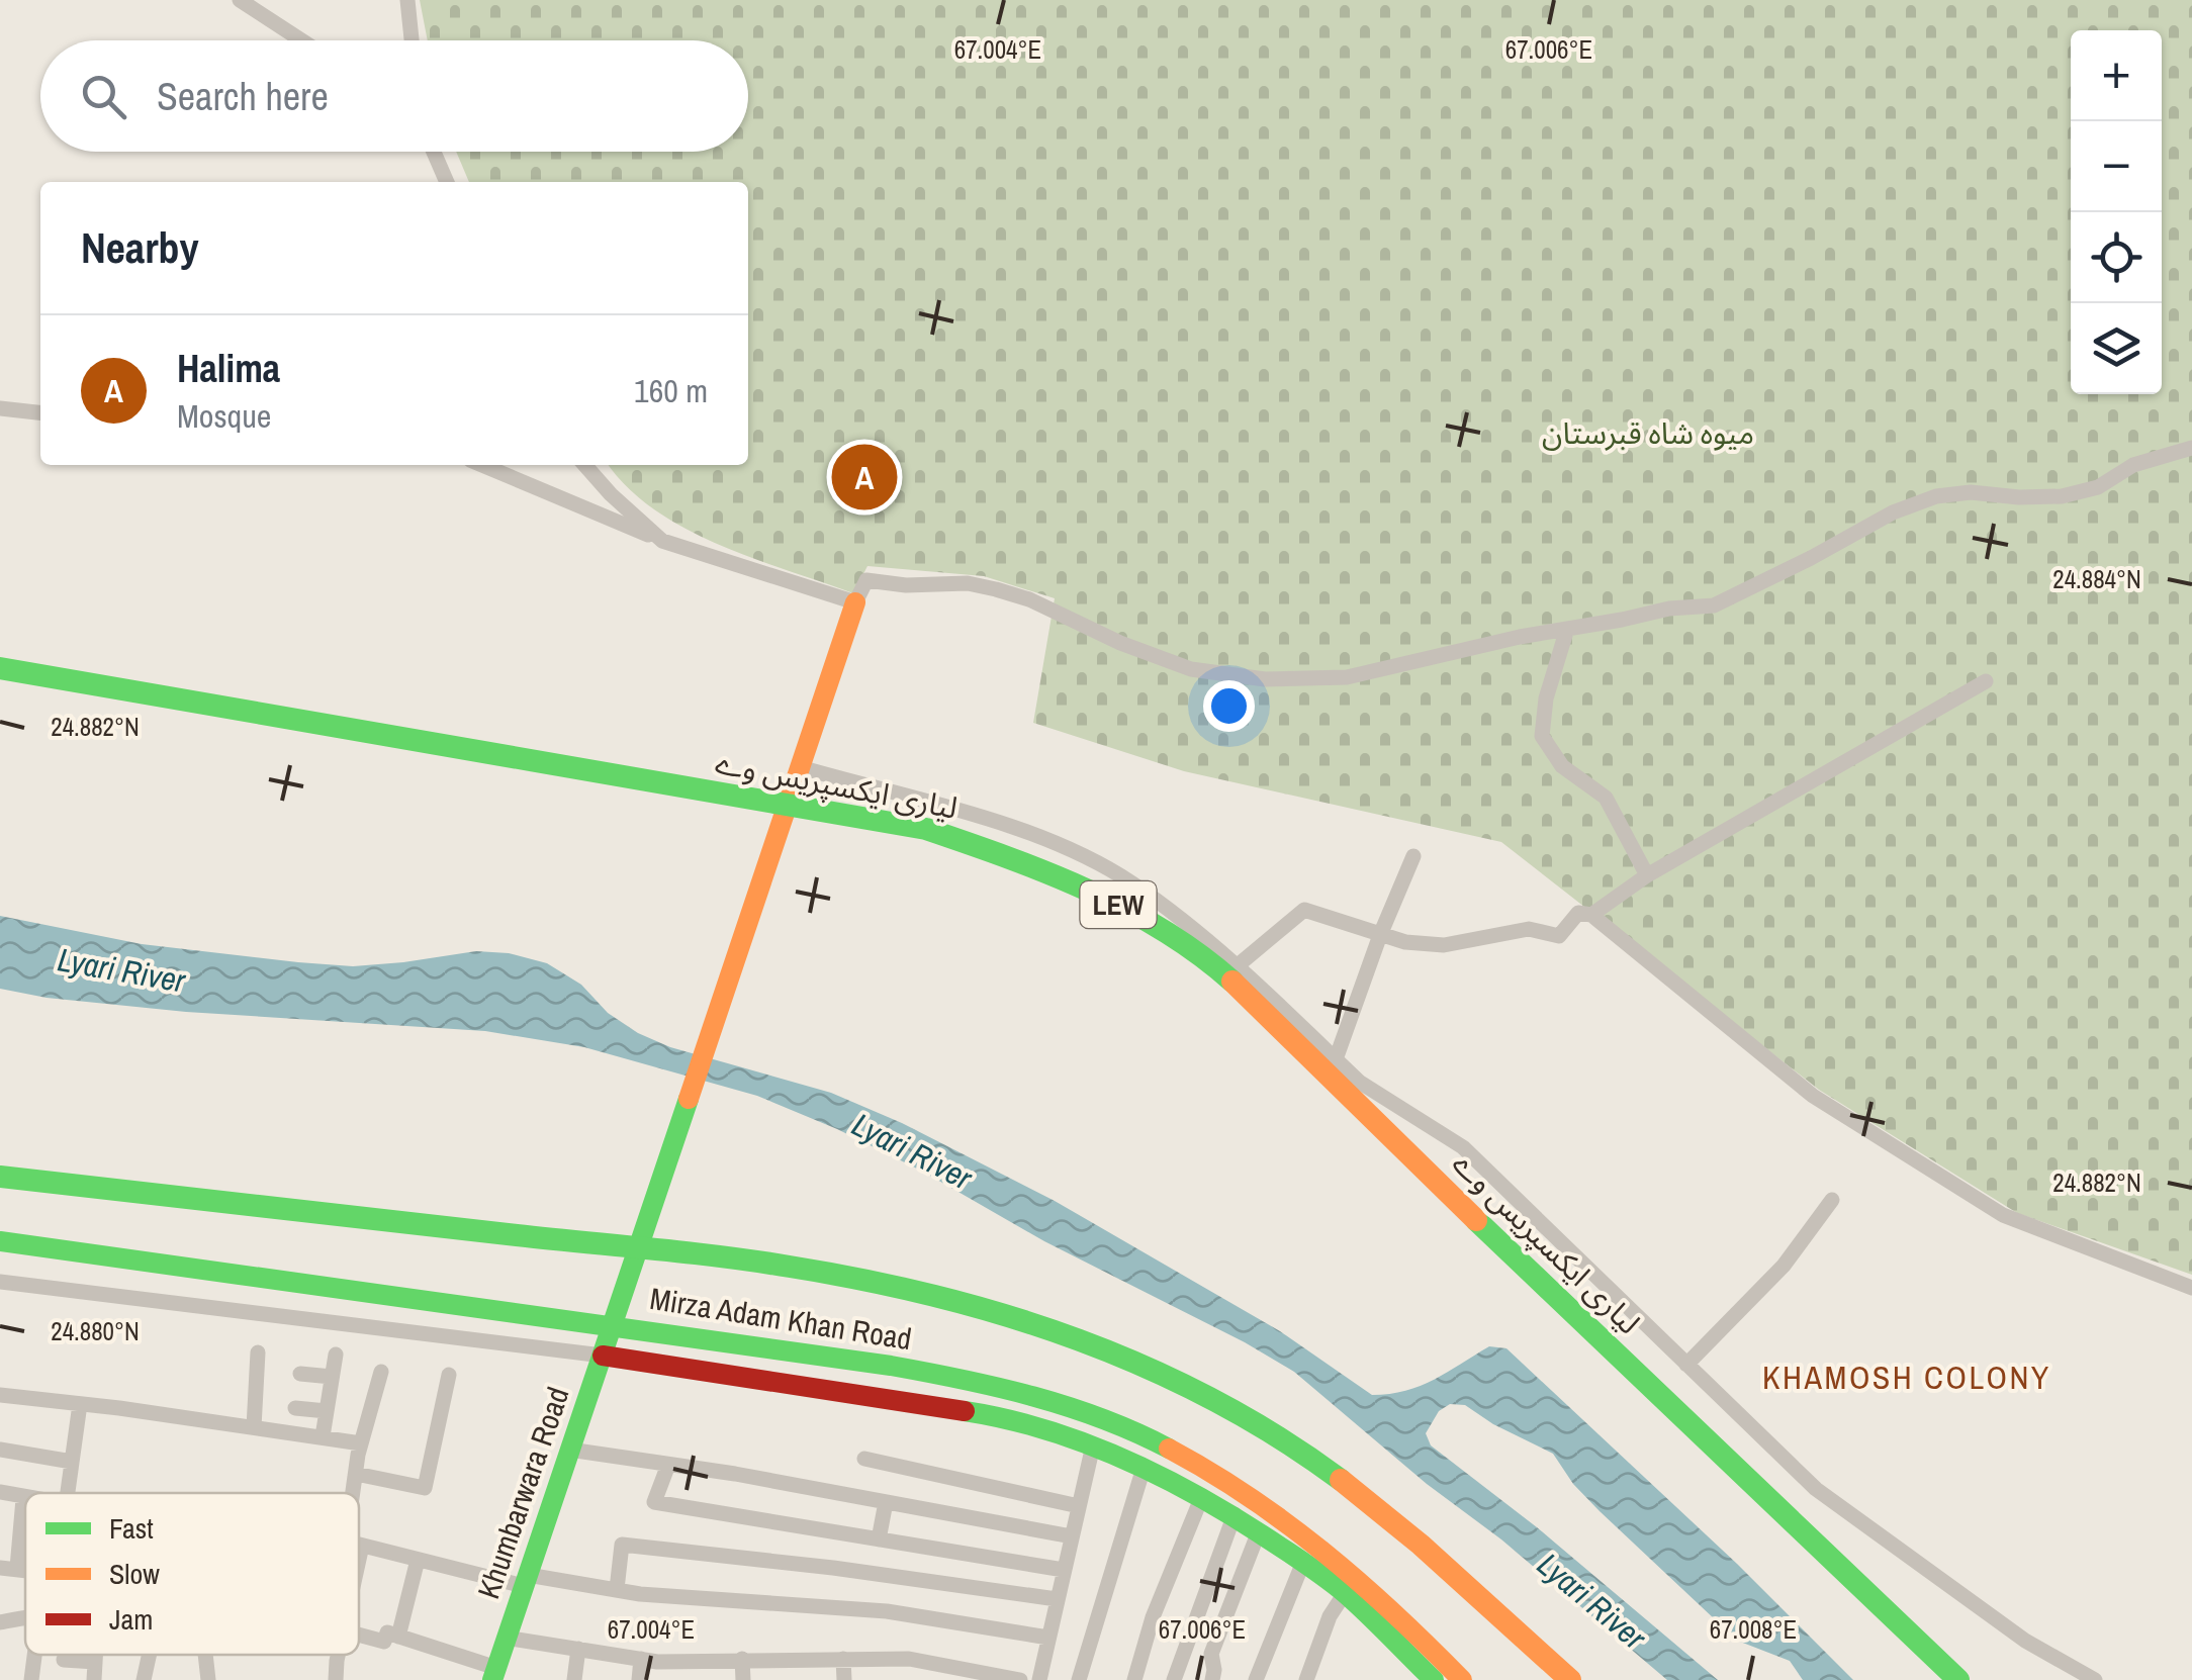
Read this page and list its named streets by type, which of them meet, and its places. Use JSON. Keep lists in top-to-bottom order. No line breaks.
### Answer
{"streets":{"main road":["لیاری ایکسپریس وے","LEW","Mirza Adam Khan Road","Khumbarwara Road"]},"crossings":[["Mirza Adam Khan Road","Khumbarwara Road"]],"districts":["KHAMOSH COLONY"],"water":["Lyari River"],"parks":["میوہ شاہ قبرستان"],"legend":["Fast","Slow","Jam"],"page":{"map_buttons":["+","−"],"search":"Search here","heading":"Nearby","list":[{"mark":"A","name":"Halima","note":"Mosque","value":"160 m"}],"pins":"A"},"coordinates":["67.004°E","67.006°E","24.884°N","24.882°N","24.880°N","67.008°E"]}
